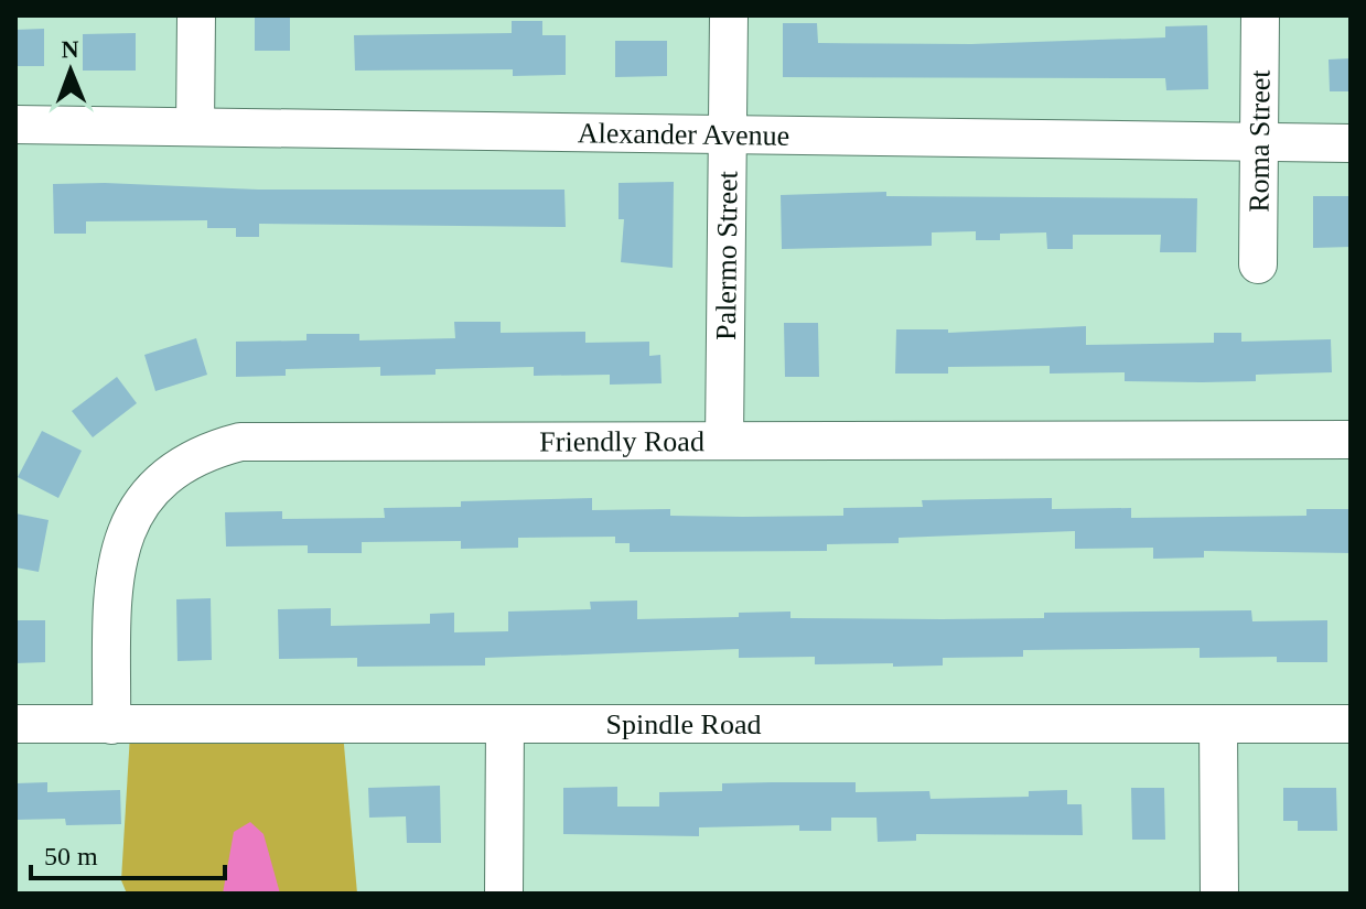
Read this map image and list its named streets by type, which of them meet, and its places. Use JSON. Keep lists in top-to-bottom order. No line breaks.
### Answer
{"streets":{"street":["Alexander Avenue","Roma Street","Palermo Street","Friendly Road","Spindle Road"]},"crossings":[["Alexander Avenue","Roma Street"],["Alexander Avenue","Palermo Street"],["Palermo Street","Friendly Road"],["Friendly Road","Spindle Road"]],"scale_bar":"50 m","north":"top"}
